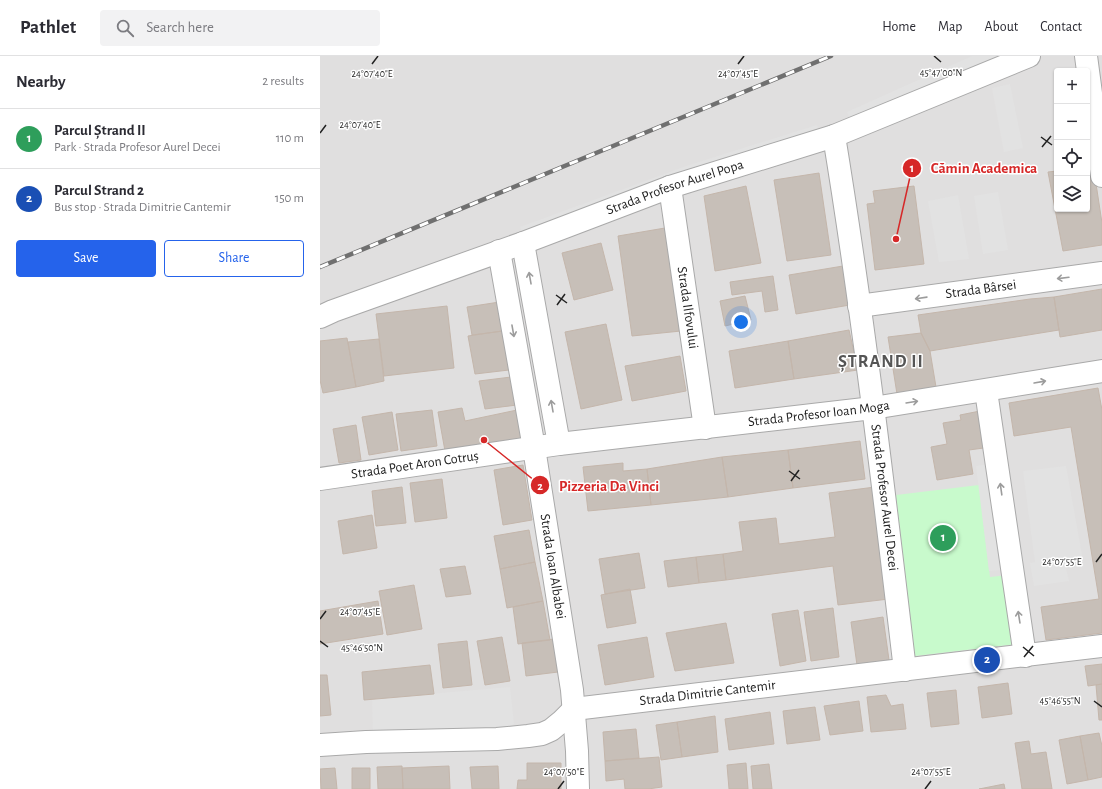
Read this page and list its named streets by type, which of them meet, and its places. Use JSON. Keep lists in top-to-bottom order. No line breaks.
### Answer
{"streets":{"street":["Strada Profesor Aurel Popa","Strada Bârsei","Strada Ilfovului","Strada Profesor Ioan Moga","Strada Poet Aron Cotruș","Strada Profesor Aurel Decei","Strada Ioan Albabei","Strada Dimitrie Cantemir"]},"crossings":[["Strada Profesor Aurel Popa","Strada Ilfovului"],["Strada Profesor Aurel Popa","Strada Profesor Aurel Decei"],["Strada Profesor Aurel Popa","Strada Ioan Albabei"],["Strada Bârsei","Strada Profesor Aurel Decei"],["Strada Ilfovului","Strada Profesor Ioan Moga"],["Strada Profesor Ioan Moga","Strada Poet Aron Cotruș"],["Strada Profesor Ioan Moga","Strada Profesor Aurel Decei"],["Strada Profesor Ioan Moga","Strada Ioan Albabei"],["Strada Poet Aron Cotruș","Strada Ioan Albabei"],["Strada Profesor Aurel Decei","Strada Dimitrie Cantemir"],["Strada Ioan Albabei","Strada Dimitrie Cantemir"]],"one_way":["Strada Bârsei","Strada Profesor Ioan Moga"],"districts":["ȘTRAND II"],"places":["Cămin Academica","Pizzeria Da Vinci"],"page":{"header":"Pathlet","search":"Search here","nav":["Home","Map","About","Contact"],"heading":["Nearby","2 results"],"map_buttons":["+","−"],"list":[{"mark":"1","name":"Parcul Ștrand II","note":"Park · Strada Profesor Aurel Decei","value":"110 m"},{"mark":"2","name":"Parcul Strand 2","note":"Bus stop · Strada Dimitrie Cantemir","value":"150 m"}],"buttons":["Save","Share"],"pins":["1","2"]},"coordinates":["45°47'00\"N","24°07'40\"E","24°07'45\"E","24°07'55\"E","45°46'50\"N","45°46'55\"N","24°07'50\"E"]}
